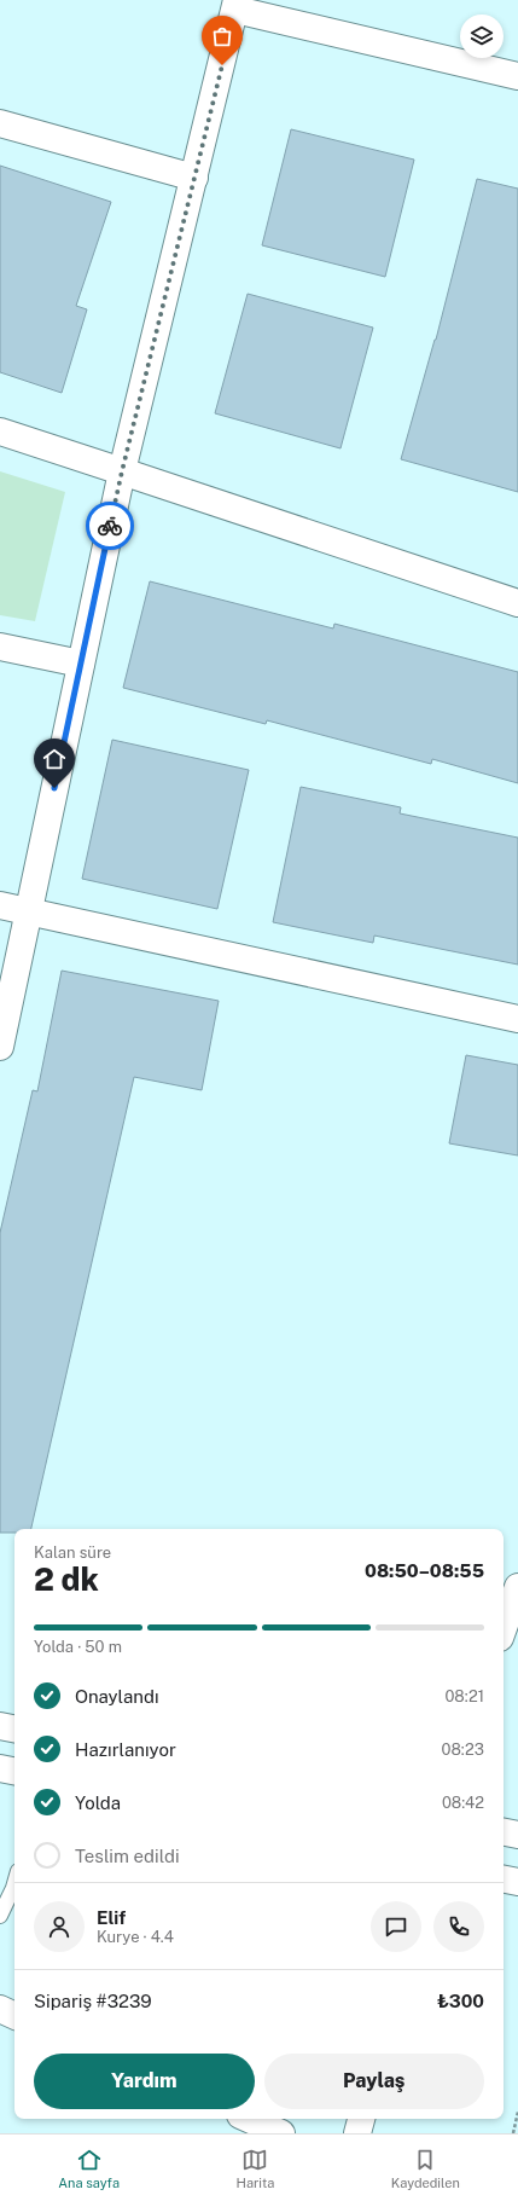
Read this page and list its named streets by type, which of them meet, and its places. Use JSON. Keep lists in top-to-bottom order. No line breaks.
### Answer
{"page":{"heading":["2 dk","Kalan süre","08:50–08:55"],"panel":["Elif","Kurye · 4.4","Sipariş #3239","₺300"],"bar":"Yolda · 50 m","list":[["Onaylandı","08:21"],["Hazırlanıyor","08:23"],["Yolda","08:42"],"Teslim edildi"],"buttons":["Yardım","Paylaş"],"tabs":["Ana sayfa","Harita","Kaydedilen"]}}
